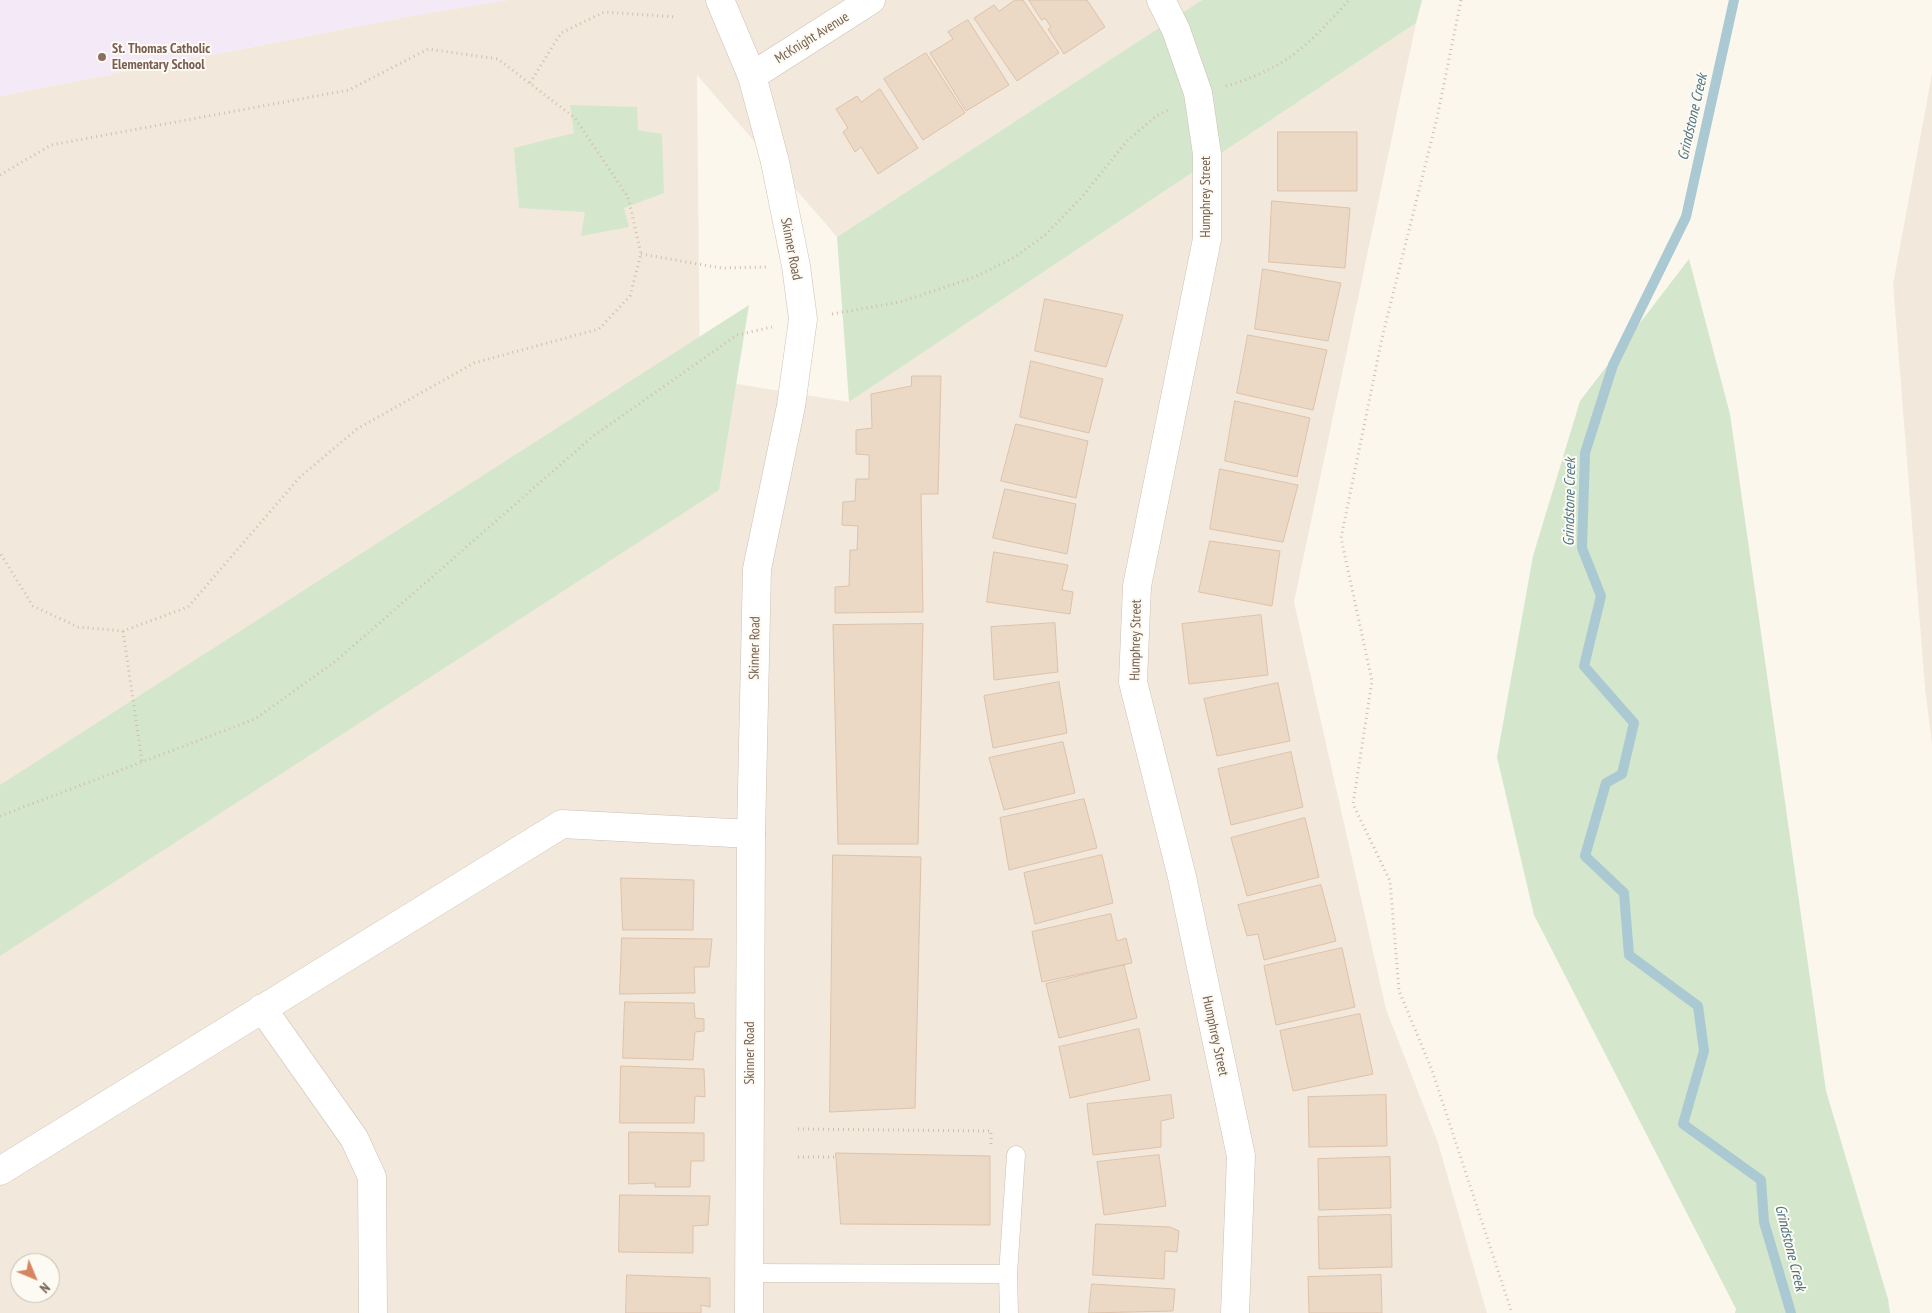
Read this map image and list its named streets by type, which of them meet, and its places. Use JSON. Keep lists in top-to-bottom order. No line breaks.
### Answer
{"streets":{"street":["McKnight Avenue","Humphrey Street","Skinner Road"]},"crossings":[["McKnight Avenue","Skinner Road"]],"water":["Grindstone Creek"],"places":["St. Thomas Catholic Elementary School"],"north":"bottom right"}
